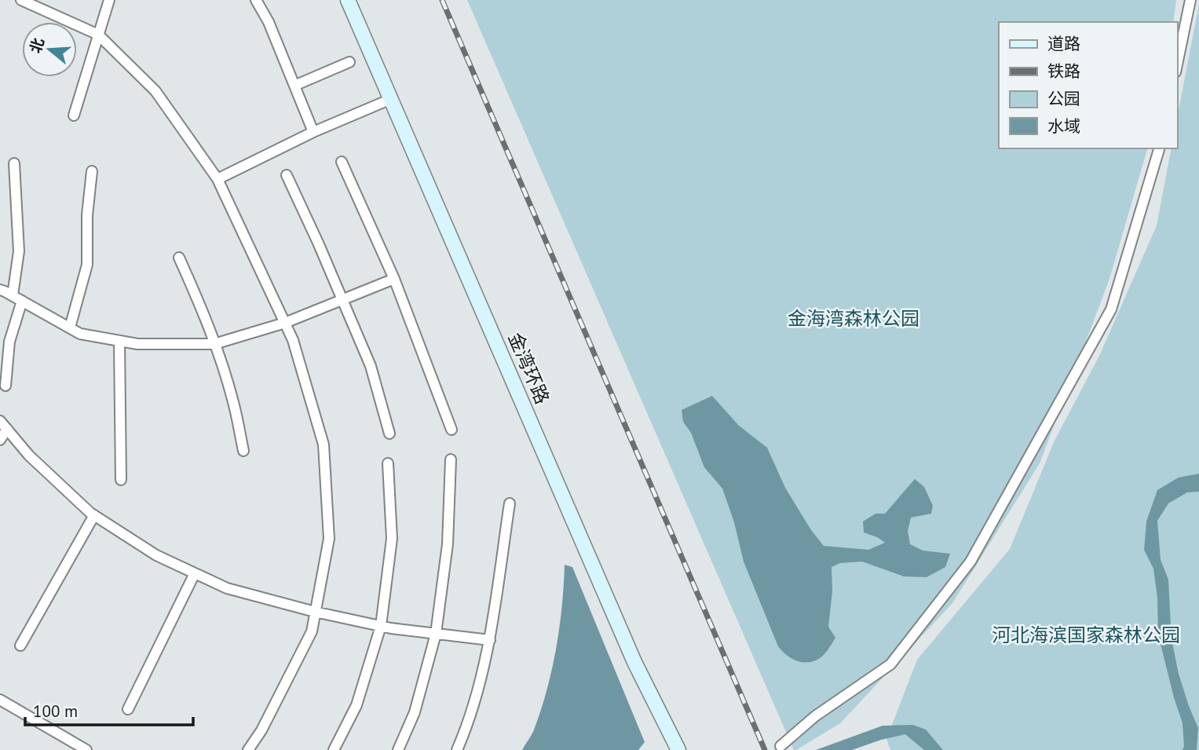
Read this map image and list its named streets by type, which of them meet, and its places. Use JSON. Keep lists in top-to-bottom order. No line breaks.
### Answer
{"streets":{"main road":["金湾环路"]},"parks":["金海湾森林公园","河北海滨国家森林公园"],"legend":["道路","铁路","公园","水域"],"scale_bar":"100 m","north":"left"}
